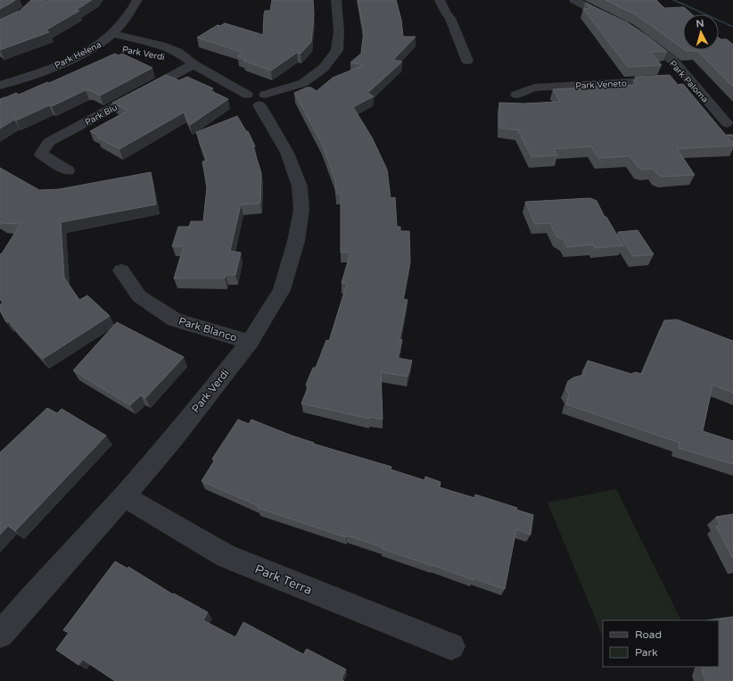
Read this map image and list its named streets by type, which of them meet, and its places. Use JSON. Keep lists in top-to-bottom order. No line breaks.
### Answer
{"streets":{"street":["Park Verdi","Park Helena","Park Paloma","Park Veneto","Park Blu","Park Blanco","Park Terra"]},"crossings":[["Park Verdi","Park Helena"],["Park Verdi","Park Blu"],["Park Verdi","Park Blanco"],["Park Verdi","Park Terra"],["Park Paloma","Park Veneto"]],"legend":["Road","Park"],"north":"top"}
